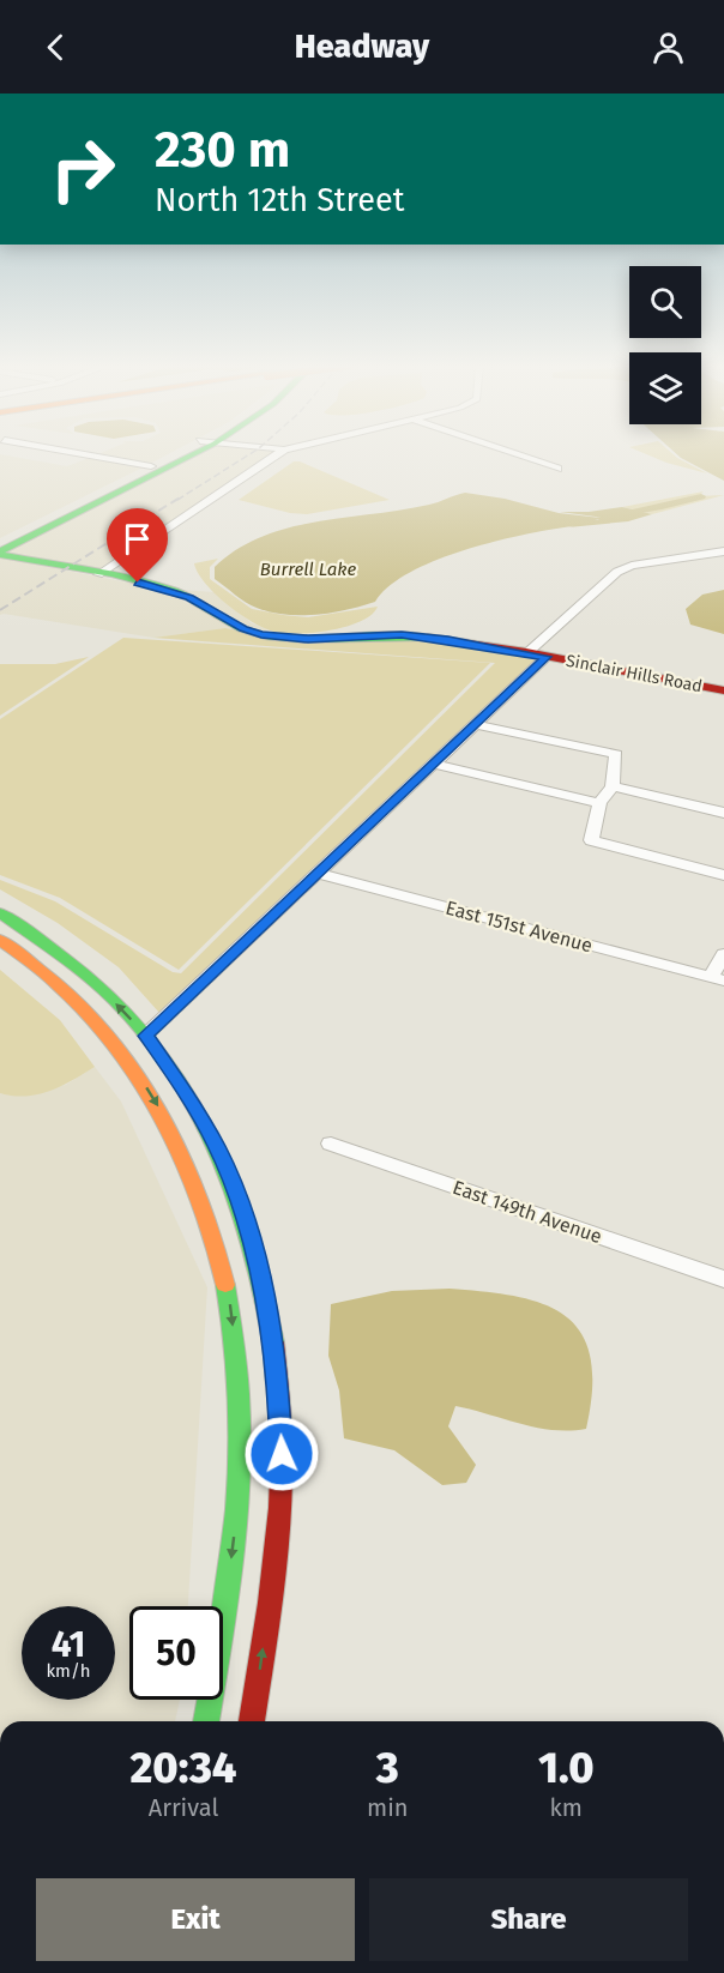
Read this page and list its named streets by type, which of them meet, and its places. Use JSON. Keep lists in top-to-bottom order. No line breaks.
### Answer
{"streets":{"main road":["Sinclair Hills Road"],"street":["East 151st Avenue","East 149th Avenue"]},"water":["Burrell Lake"],"page":{"header":"Headway","turn":["230 m","North 12th Street"],"speed":"41 km/h","limit":"50","eta":["20:34","Arrival","3","min","1.0","km"],"buttons":["Exit","Share"]}}
